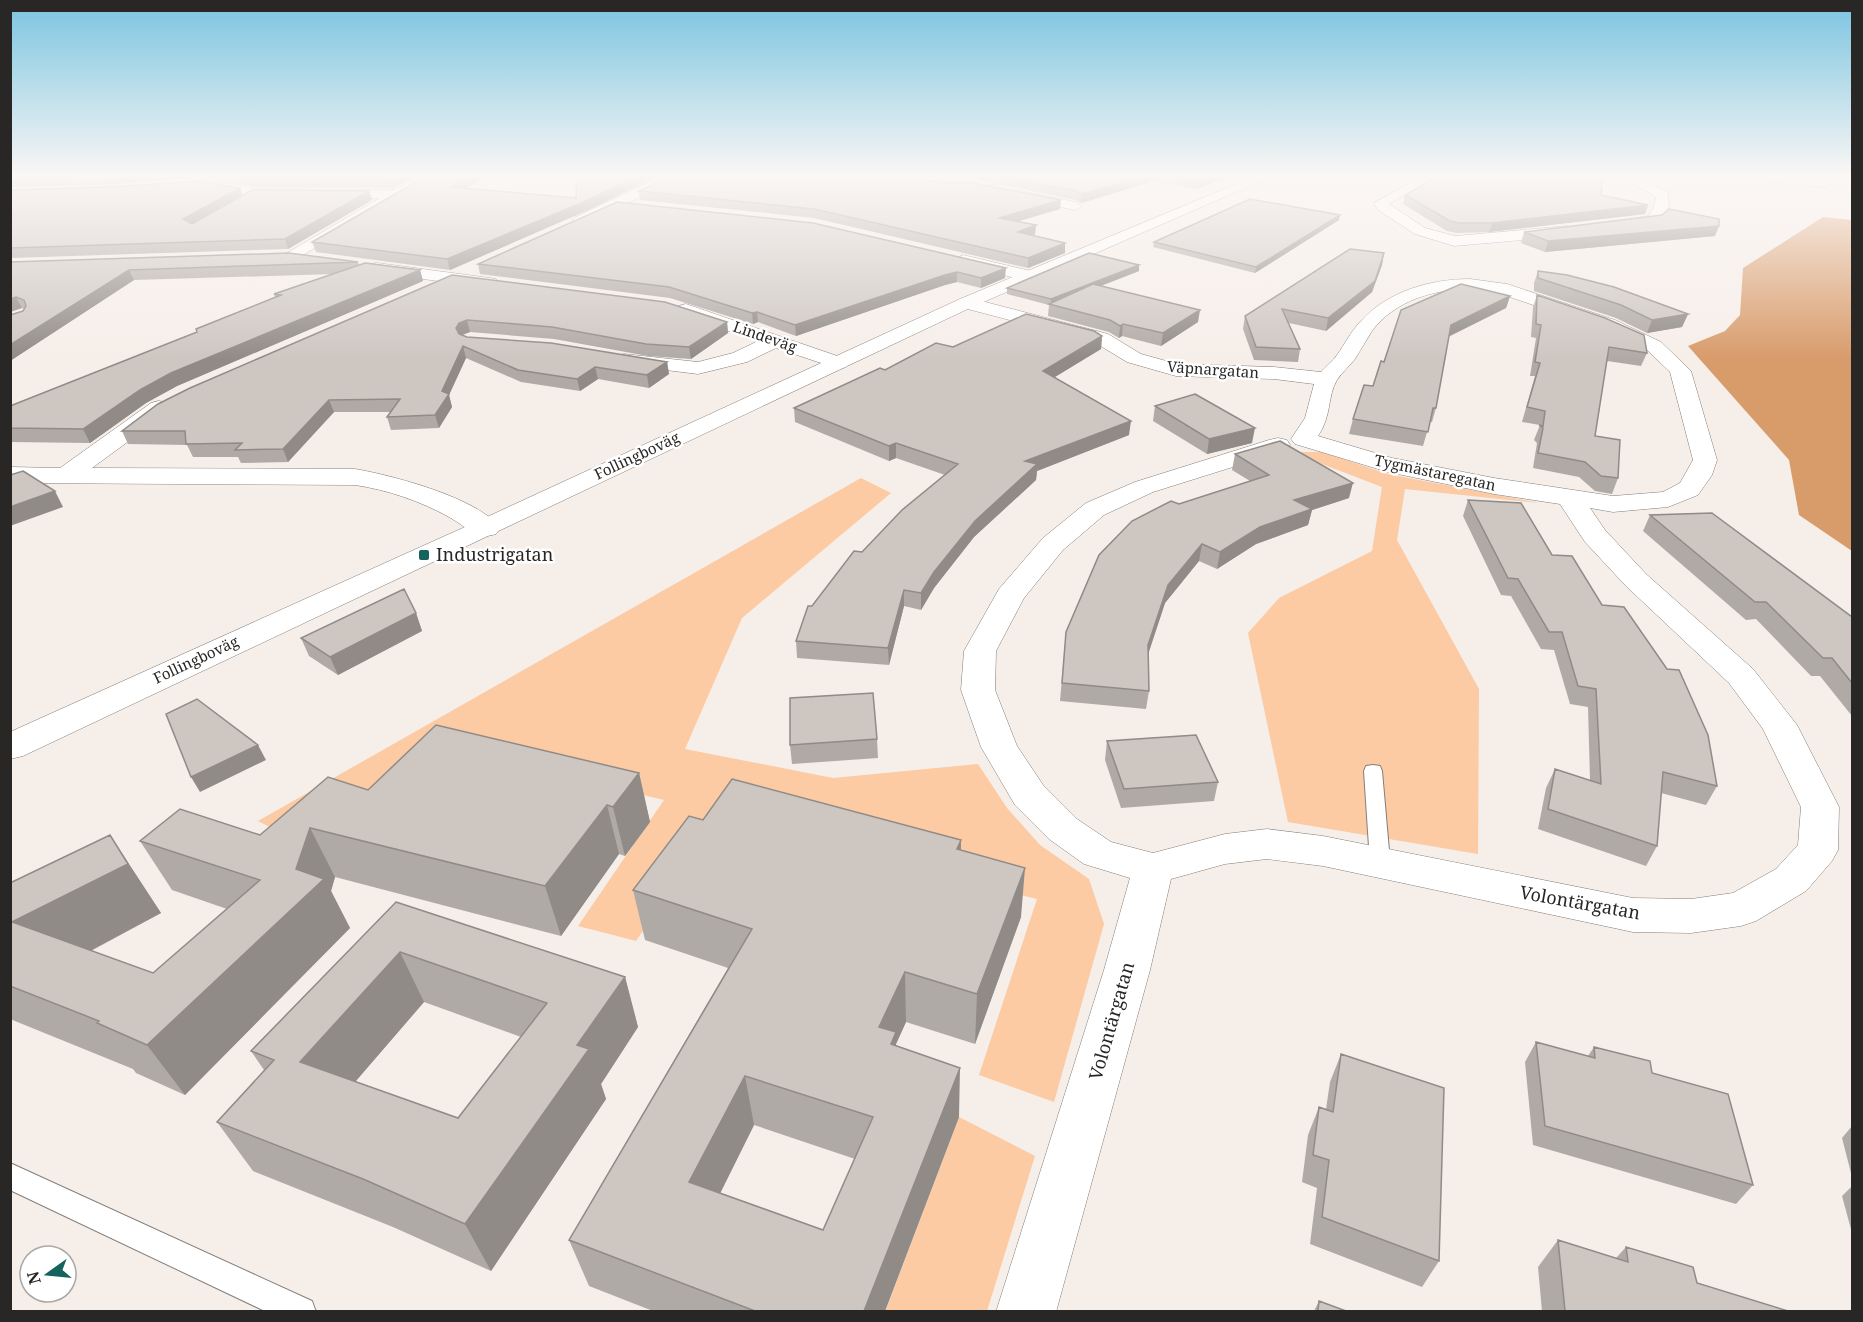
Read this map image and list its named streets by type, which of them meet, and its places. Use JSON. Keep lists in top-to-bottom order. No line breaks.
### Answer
{"streets":{"street":["Lindeväg","Väpnargatan","Follingboväg","Tygmästaregatan","Volontärgatan"]},"crossings":[["Lindeväg","Follingboväg"],["Väpnargatan","Follingboväg"],["Tygmästaregatan","Volontärgatan"]],"places":{"transit":["Industrigatan"]},"north":"left"}
